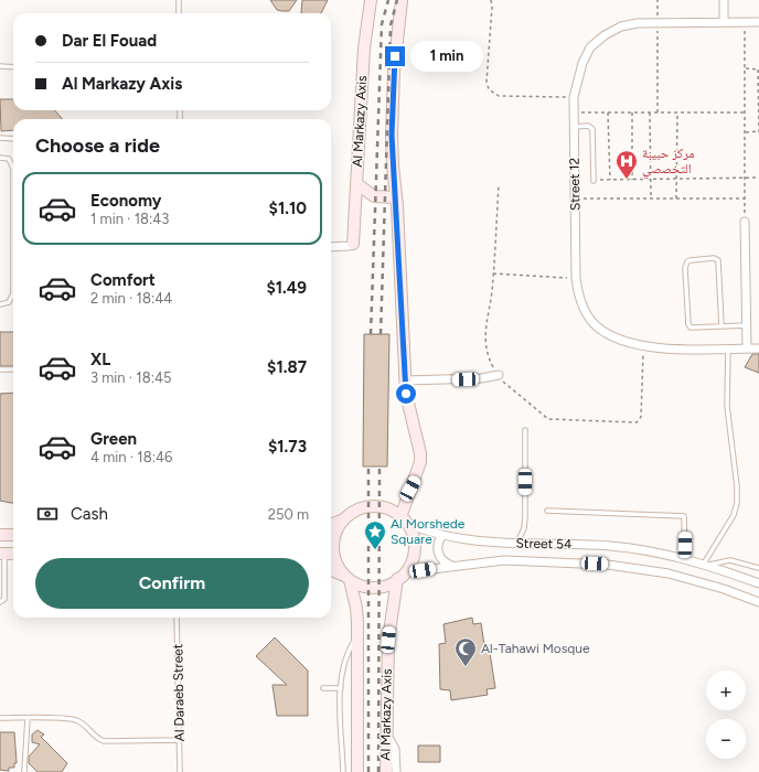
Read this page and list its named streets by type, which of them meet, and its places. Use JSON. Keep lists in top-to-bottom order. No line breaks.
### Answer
{"streets":{"main road":["Al Markazy Axis"],"street":["Street 12","Street 54"],"lane":["Al Daraeb Street"]},"crossings":[["Al Markazy Axis","Street 54"]],"places":{"hospital":["مركز حبيبة التخصصي"],"place":["Al Morshede Square"],"mosque":["Al-Tahawi Mosque"]},"page":{"banner":["Dar El Fouad","Al Markazy Axis"],"bubble":"1 min","heading":"Choose a ride","list":[{"name":"Economy","note":"1 min · 18:43","value":"$1.10"},{"name":"Comfort","note":"2 min · 18:44","value":"$1.49"},{"name":"XL","note":"3 min · 18:45","value":"$1.87"},{"name":"Green","note":"4 min · 18:46","value":"$1.73"}],"pay":["Cash","250 m"],"buttons":"Confirm","map_buttons":["+","−"]}}
